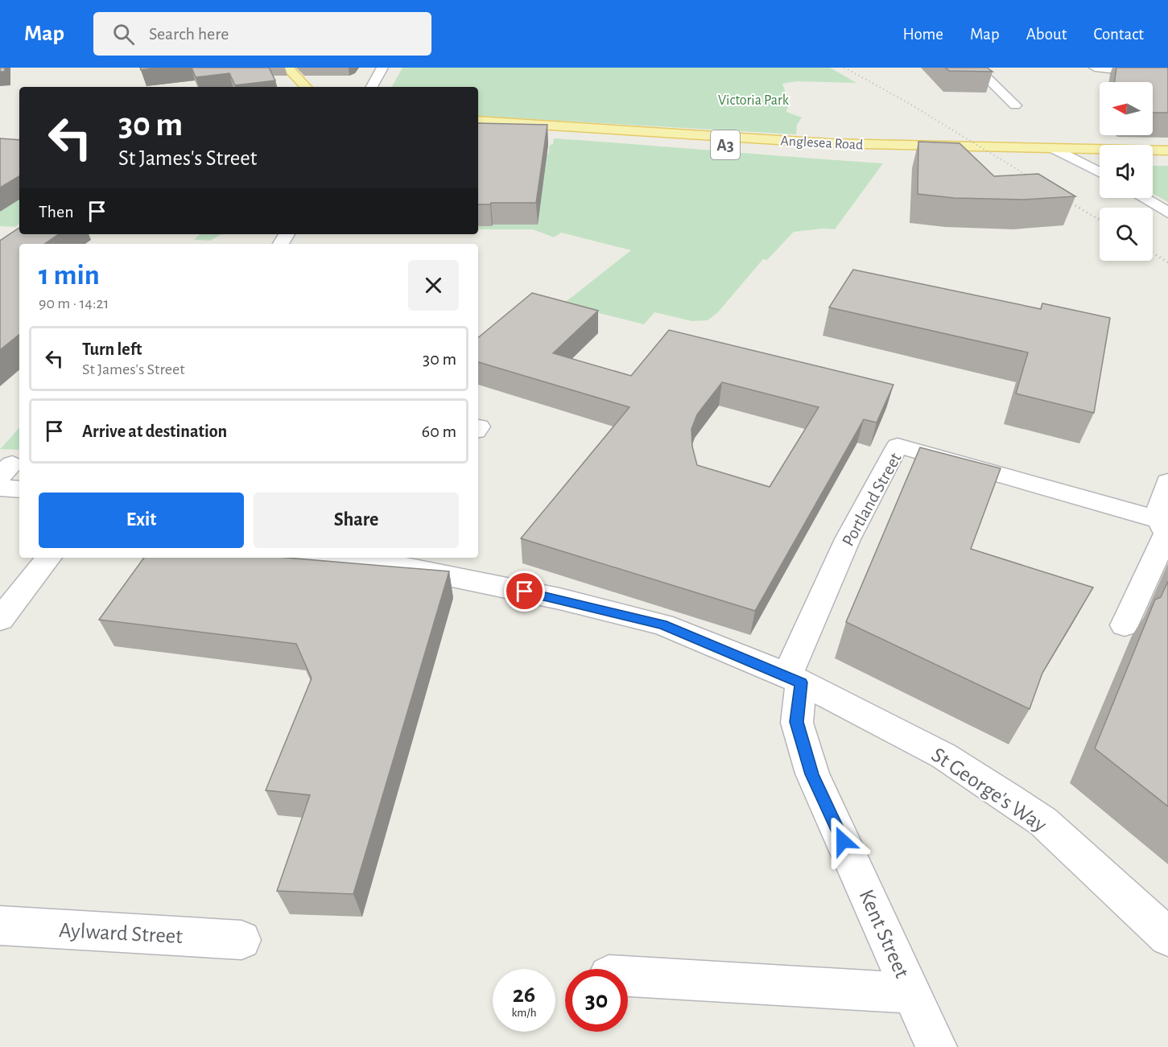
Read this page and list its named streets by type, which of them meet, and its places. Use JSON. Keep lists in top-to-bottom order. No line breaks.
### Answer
{"streets":{"main road":["Anglesea Road","A3"],"street":["Portland Street","St George's Way","Aylward Street","Kent Street"]},"crossings":[["Portland Street","St George's Way"],["Portland Street","Kent Street"],["St George's Way","Kent Street"]],"parks":["Victoria Park"],"north":"left","page":{"header":"Map","search":"Search here","nav":["Home","Map","About","Contact"],"turn":["30 m","St James's Street"],"then":"Then","heading":["1 min","90 m · 14:21"],"list":[{"name":"Turn left","note":"St James's Street","value":"30 m"},{"name":"Arrive at destination","value":"60 m"}],"buttons":["Exit","Share"],"speed":"26 km/h","limit":"30"}}
